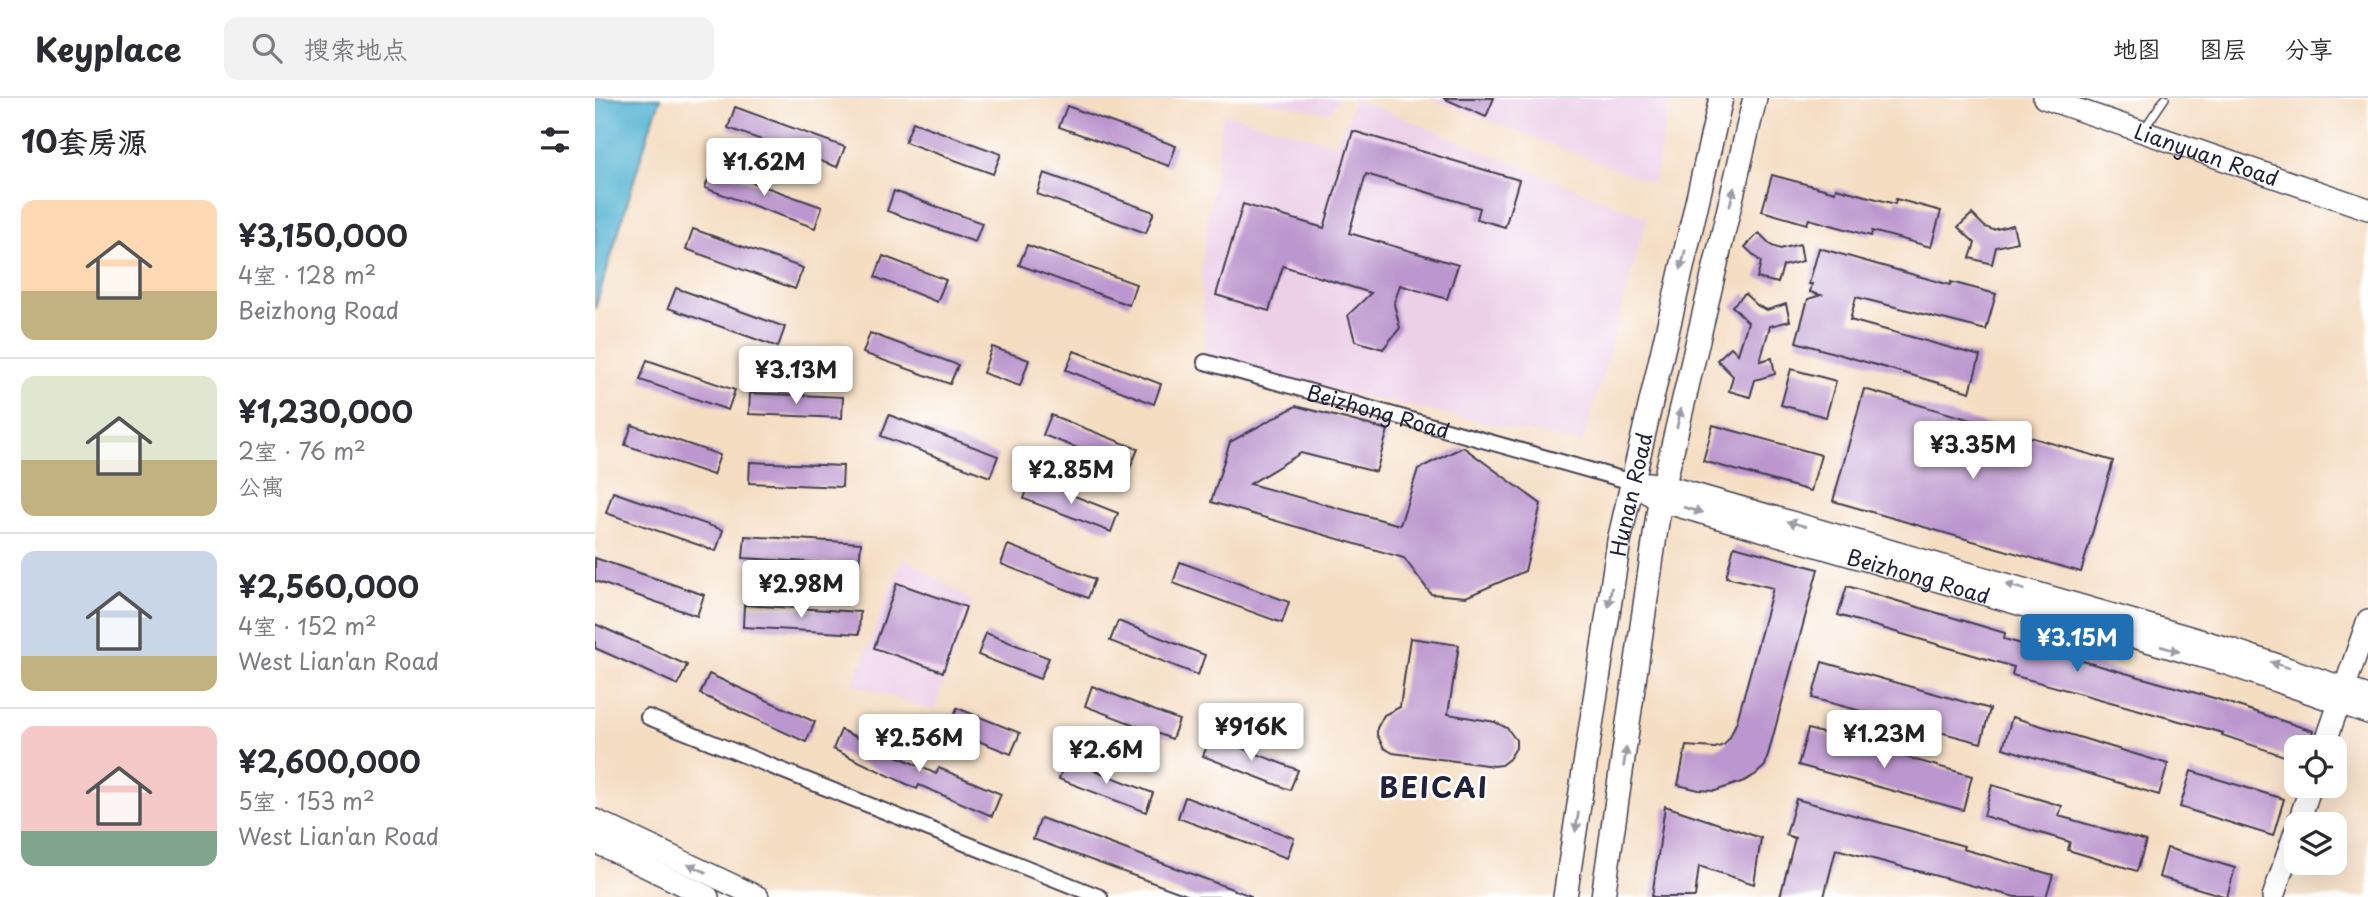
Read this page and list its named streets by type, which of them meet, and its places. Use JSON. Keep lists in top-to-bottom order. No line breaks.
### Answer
{"streets":{"main road":["Hunan Road"],"street":["Lianyuan Road","Beizhong Road"]},"crossings":[["Beizhong Road","Hunan Road"]],"districts":["BEICAI"],"page":{"header":"Keyplace","search":"搜索地点","nav":["地图","图层","分享"],"heading":"10套房源","price":["¥1.62M","¥3.13M","¥3.35M","¥2.85M","¥2.98M","¥3.15M","¥916K","¥1.23M","¥2.56M","¥2.6M"],"list":[{"name":"¥3,150,000","note":"4室 · 128 m² · Beizhong Road"},{"name":"¥1,230,000","note":"2室 · 76 m² · 公寓"},{"name":"¥2,560,000","note":"4室 · 152 m² · West Lian'an Road"},{"name":"¥2,600,000","note":"5室 · 153 m² · West Lian'an Road"}]}}
